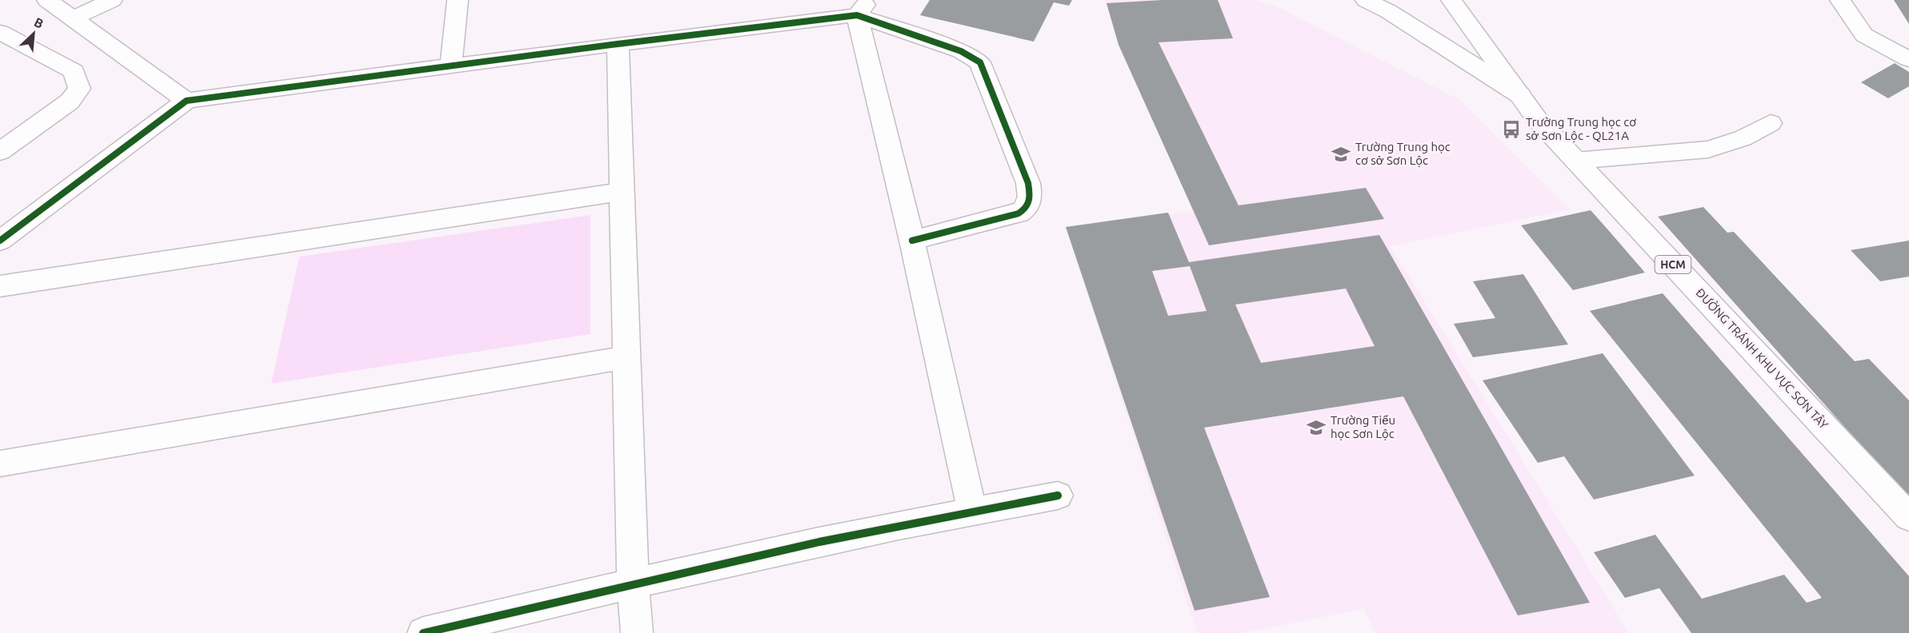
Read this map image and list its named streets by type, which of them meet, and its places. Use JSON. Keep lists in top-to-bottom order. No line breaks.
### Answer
{"streets":{"main road":["HCM","ĐƯỜNG TRÁNH KHU VỰC SƠN TÂY"]},"places":{"bus stop":["Trường Trung học cơ sở Sơn Lộc - QL21A"],"school or university":["Trường Trung học cơ sở Sơn Lộc","Trường Tiểu học Sơn Lộc"]},"north":"top right"}
